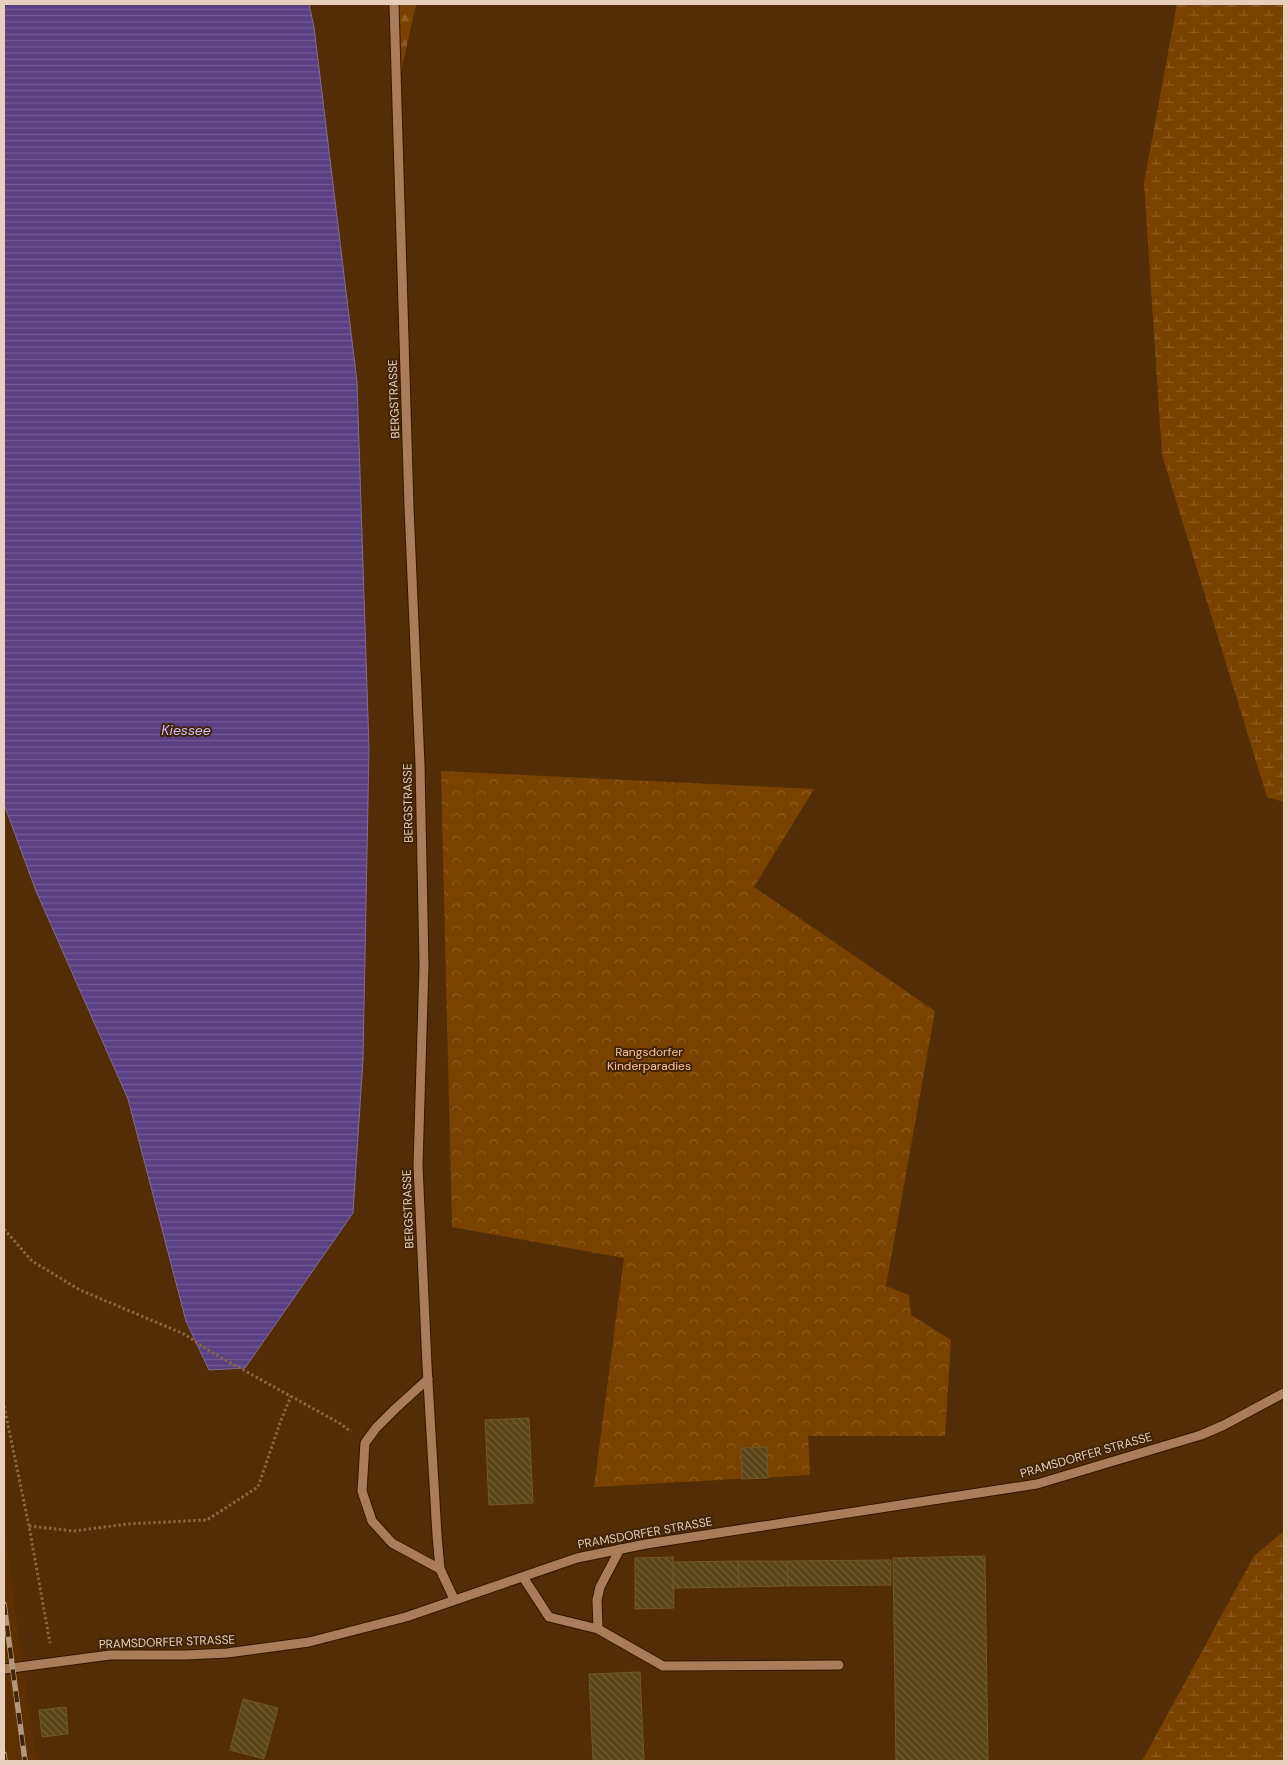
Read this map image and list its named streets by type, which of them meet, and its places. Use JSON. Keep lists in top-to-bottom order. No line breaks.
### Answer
{"streets":{"street":["BERGSTRASSE","PRAMSDORFER STRASSE"]},"crossings":[["BERGSTRASSE","PRAMSDORFER STRASSE"]],"water":["Kiessee"],"parks":["Rangsdorfer Kinderparadies"]}
